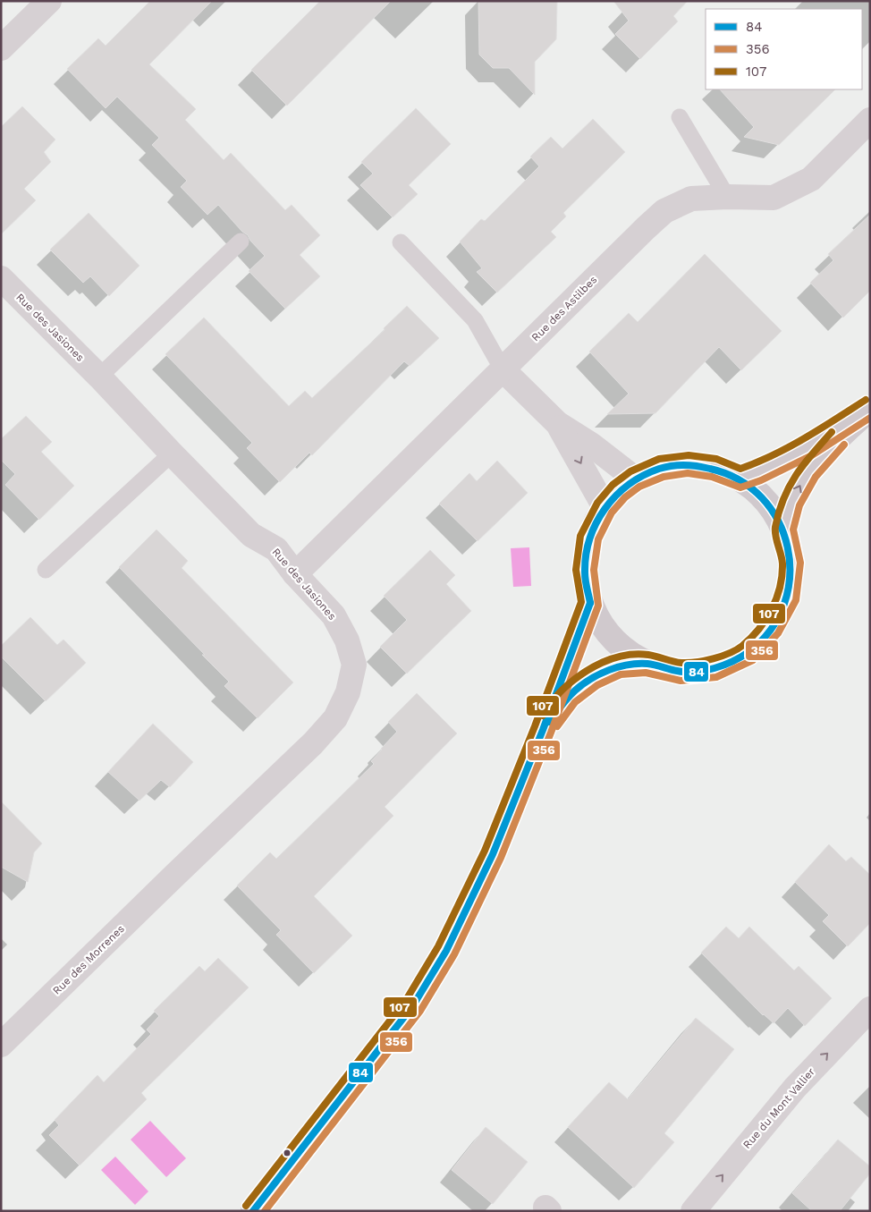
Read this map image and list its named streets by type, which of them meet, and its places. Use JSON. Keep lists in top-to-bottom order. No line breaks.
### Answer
{"streets":{"street":["Rue des Astilbes","Rue des Jasiones","Rue des Morrenes","Rue du Mont Vallier"]},"crossings":[["Rue des Astilbes","Rue des Jasiones"],["Rue des Jasiones","Rue des Morrenes"]],"one_way":["Rue du Mont Vallier"],"lines":["transit line 107","transit line 356","transit line 84"],"legend":["84","356","107"]}
